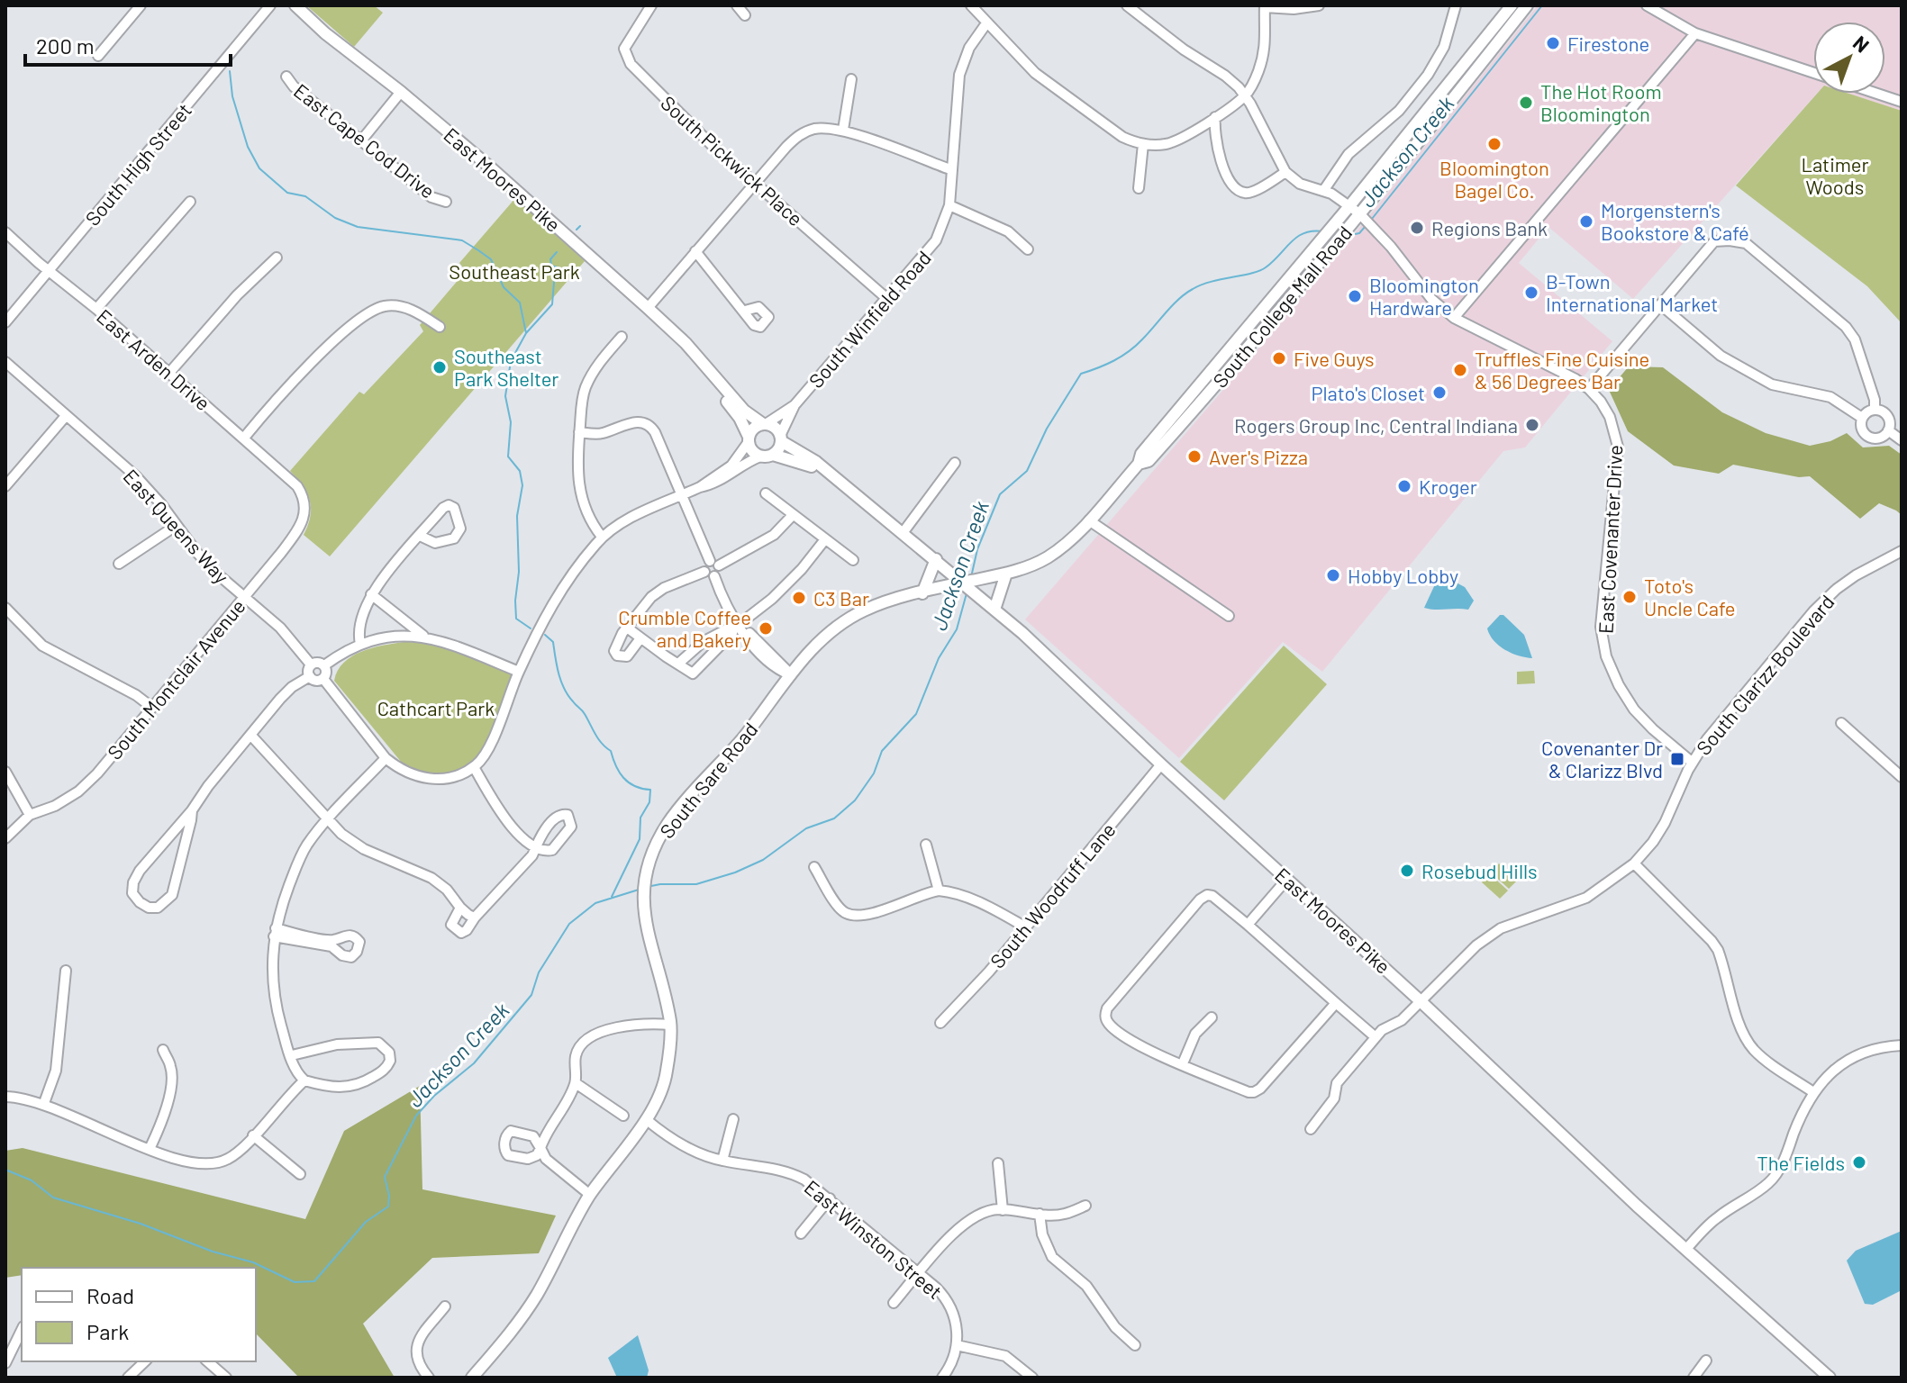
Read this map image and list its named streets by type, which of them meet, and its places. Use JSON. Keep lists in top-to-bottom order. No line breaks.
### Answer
{"streets":{"main road":["East Moores Pike","South College Mall Road","South Sare Road"],"street":["East Cape Cod Drive","South Pickwick Place","South High Street","South Winfield Road","East Arden Drive","East Queens Way","East Covenanter Drive","South Clarizz Boulevard","South Montclair Avenue","South Woodruff Lane","East Winston Street"]},"crossings":[["South Pickwick Place","South Winfield Road"],["South High Street","East Arden Drive"],["East Moores Pike","South College Mall Road"],["East Moores Pike","South Winfield Road"],["East Moores Pike","South Clarizz Boulevard"],["East Moores Pike","South Sare Road"],["East Moores Pike","South Woodruff Lane"],["South College Mall Road","East Covenanter Drive"],["South College Mall Road","South Sare Road"],["East Arden Drive","South Montclair Avenue"],["East Queens Way","South Montclair Avenue"],["East Covenanter Drive","South Clarizz Boulevard"],["South Sare Road","East Winston Street"]],"water":["Jackson Creek"],"parks":["Latimer Woods","Southeast Park","Cathcart Park"],"places":{"other":["Firestone","The Hot Room Bloomington","Bloomington Bagel Co.","Morgenstern's Bookstore & Café","Regions Bank","B-Town International Market","Bloomington Hardware","Five Guys","Southeast Park Shelter","Truffles Fine Cuisine & 56 Degrees Bar","Plato's Closet","Rogers Group Inc, Central Indiana","Aver's Pizza","Kroger","Hobby Lobby","Toto's Uncle Cafe","C3 Bar","Crumble Coffee and Bakery","Rosebud Hills","The Fields"],"transit":["Covenanter Dr & Clarizz Blvd"]},"legend":["Road","Park"],"scale_bar":"200 m","north":"top right"}
